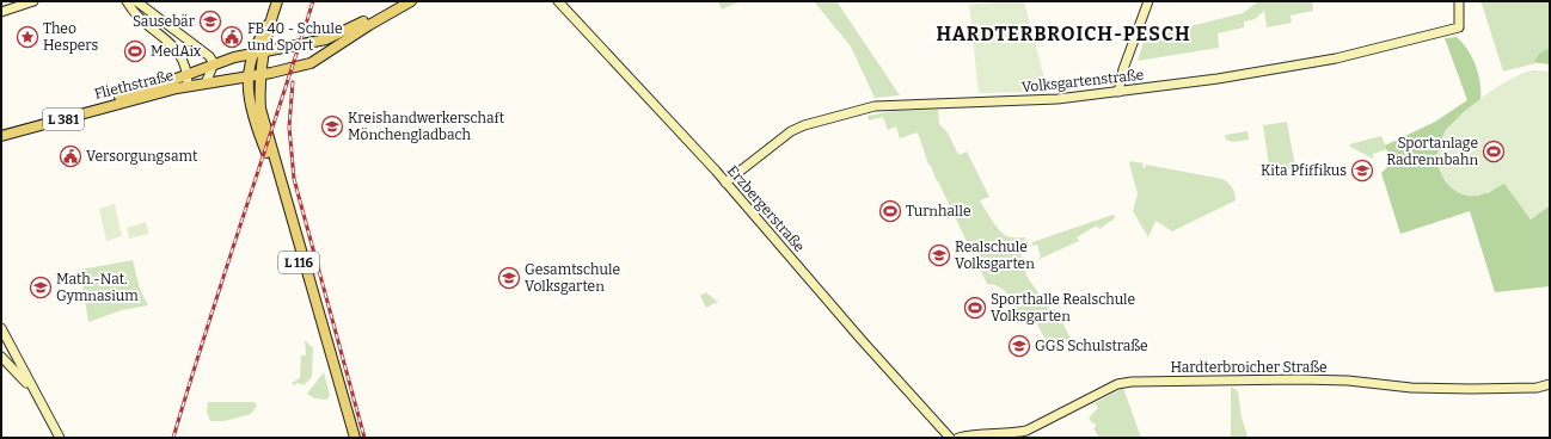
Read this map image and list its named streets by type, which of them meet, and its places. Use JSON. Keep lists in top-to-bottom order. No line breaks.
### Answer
{"streets":{"main road":["Fliethstraße","L 381","L 116"],"street":["Volksgartenstraße","Erzbergerstraße","Hardterbroicher Straße"]},"crossings":[["Volksgartenstraße","Erzbergerstraße"],["Fliethstraße","L 381"],["Fliethstraße","L 116"],["L 381","L 116"]],"districts":["HARDTERBROICH-PESCH"],"places":{"school or university":["Sausebär","Kreishandwerkerschaft Mönchengladbach","Kita Pfiffikus","Realschule Volksgarten","Gesamtschule Volksgarten","Math.-Nat. Gymnasium","GGS Schulstraße"],"place":["Theo Hespers"],"public building":["FB 40 - Schule und Sport","Versorgungsamt"],"sports":["MedAix","Sportanlage Radrennbahn","Turnhalle","Sporthalle Realschule Volksgarten"]}}
